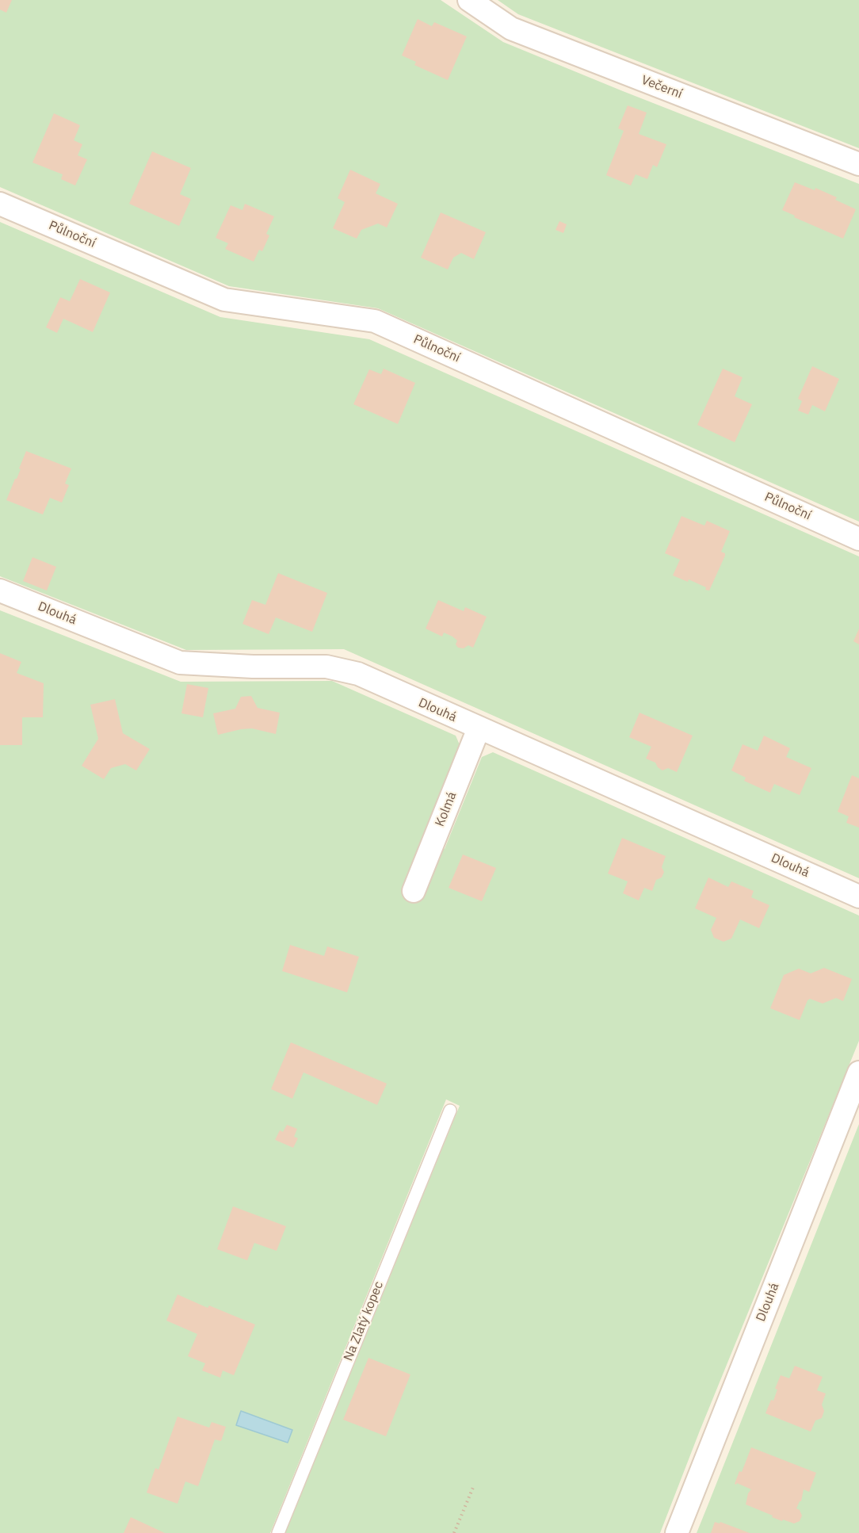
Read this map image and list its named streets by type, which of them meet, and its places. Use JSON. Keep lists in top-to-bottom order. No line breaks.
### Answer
{"streets":{"street":["Večerní","Půlnoční","Dlouhá","Kolmá"],"lane":["Na Zlatý kopec"]},"crossings":[["Dlouhá","Kolmá"]]}
